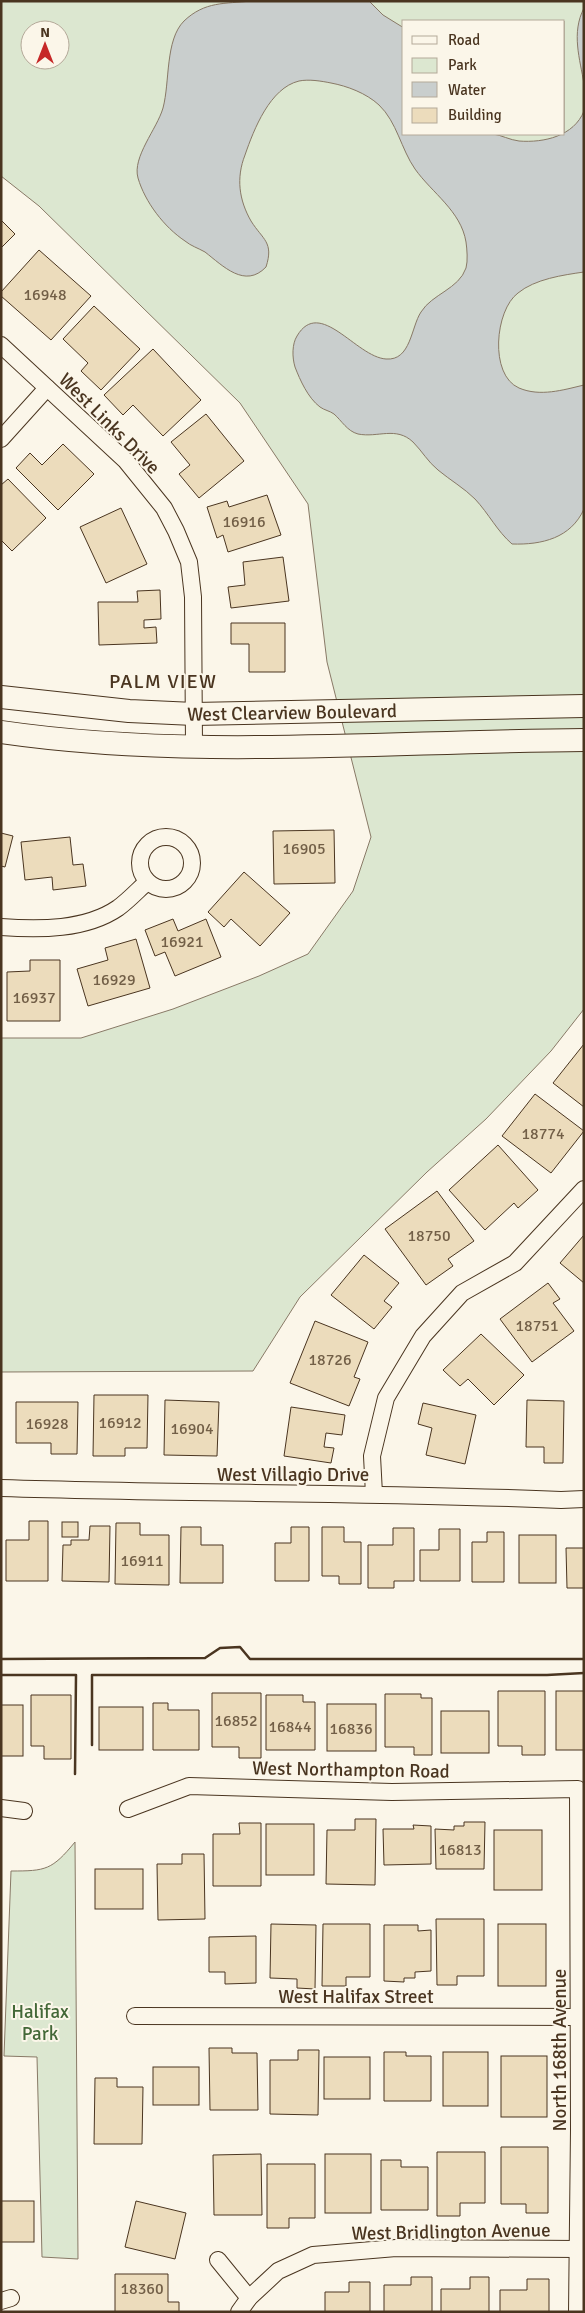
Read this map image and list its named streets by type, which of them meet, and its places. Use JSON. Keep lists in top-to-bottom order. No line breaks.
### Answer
{"streets":{"street":["West Links Drive","West Clearview Boulevard","West Villagio Drive","West Northampton Road","West Halifax Street","North 168th Avenue","West Bridlington Avenue"]},"crossings":[["West Links Drive","West Clearview Boulevard"],["West Northampton Road","North 168th Avenue"],["West Halifax Street","North 168th Avenue"],["North 168th Avenue","West Bridlington Avenue"]],"districts":["PALM VIEW"],"parks":["Halifax Park"],"house_numbers":["16948","16916","16905","16921","16929","16937","18774","18750","18751","18726","16912","16928","16904","16911","16852","16844","16836","16813","18360"],"legend":["Road","Park","Water","Building"],"north":"top"}
